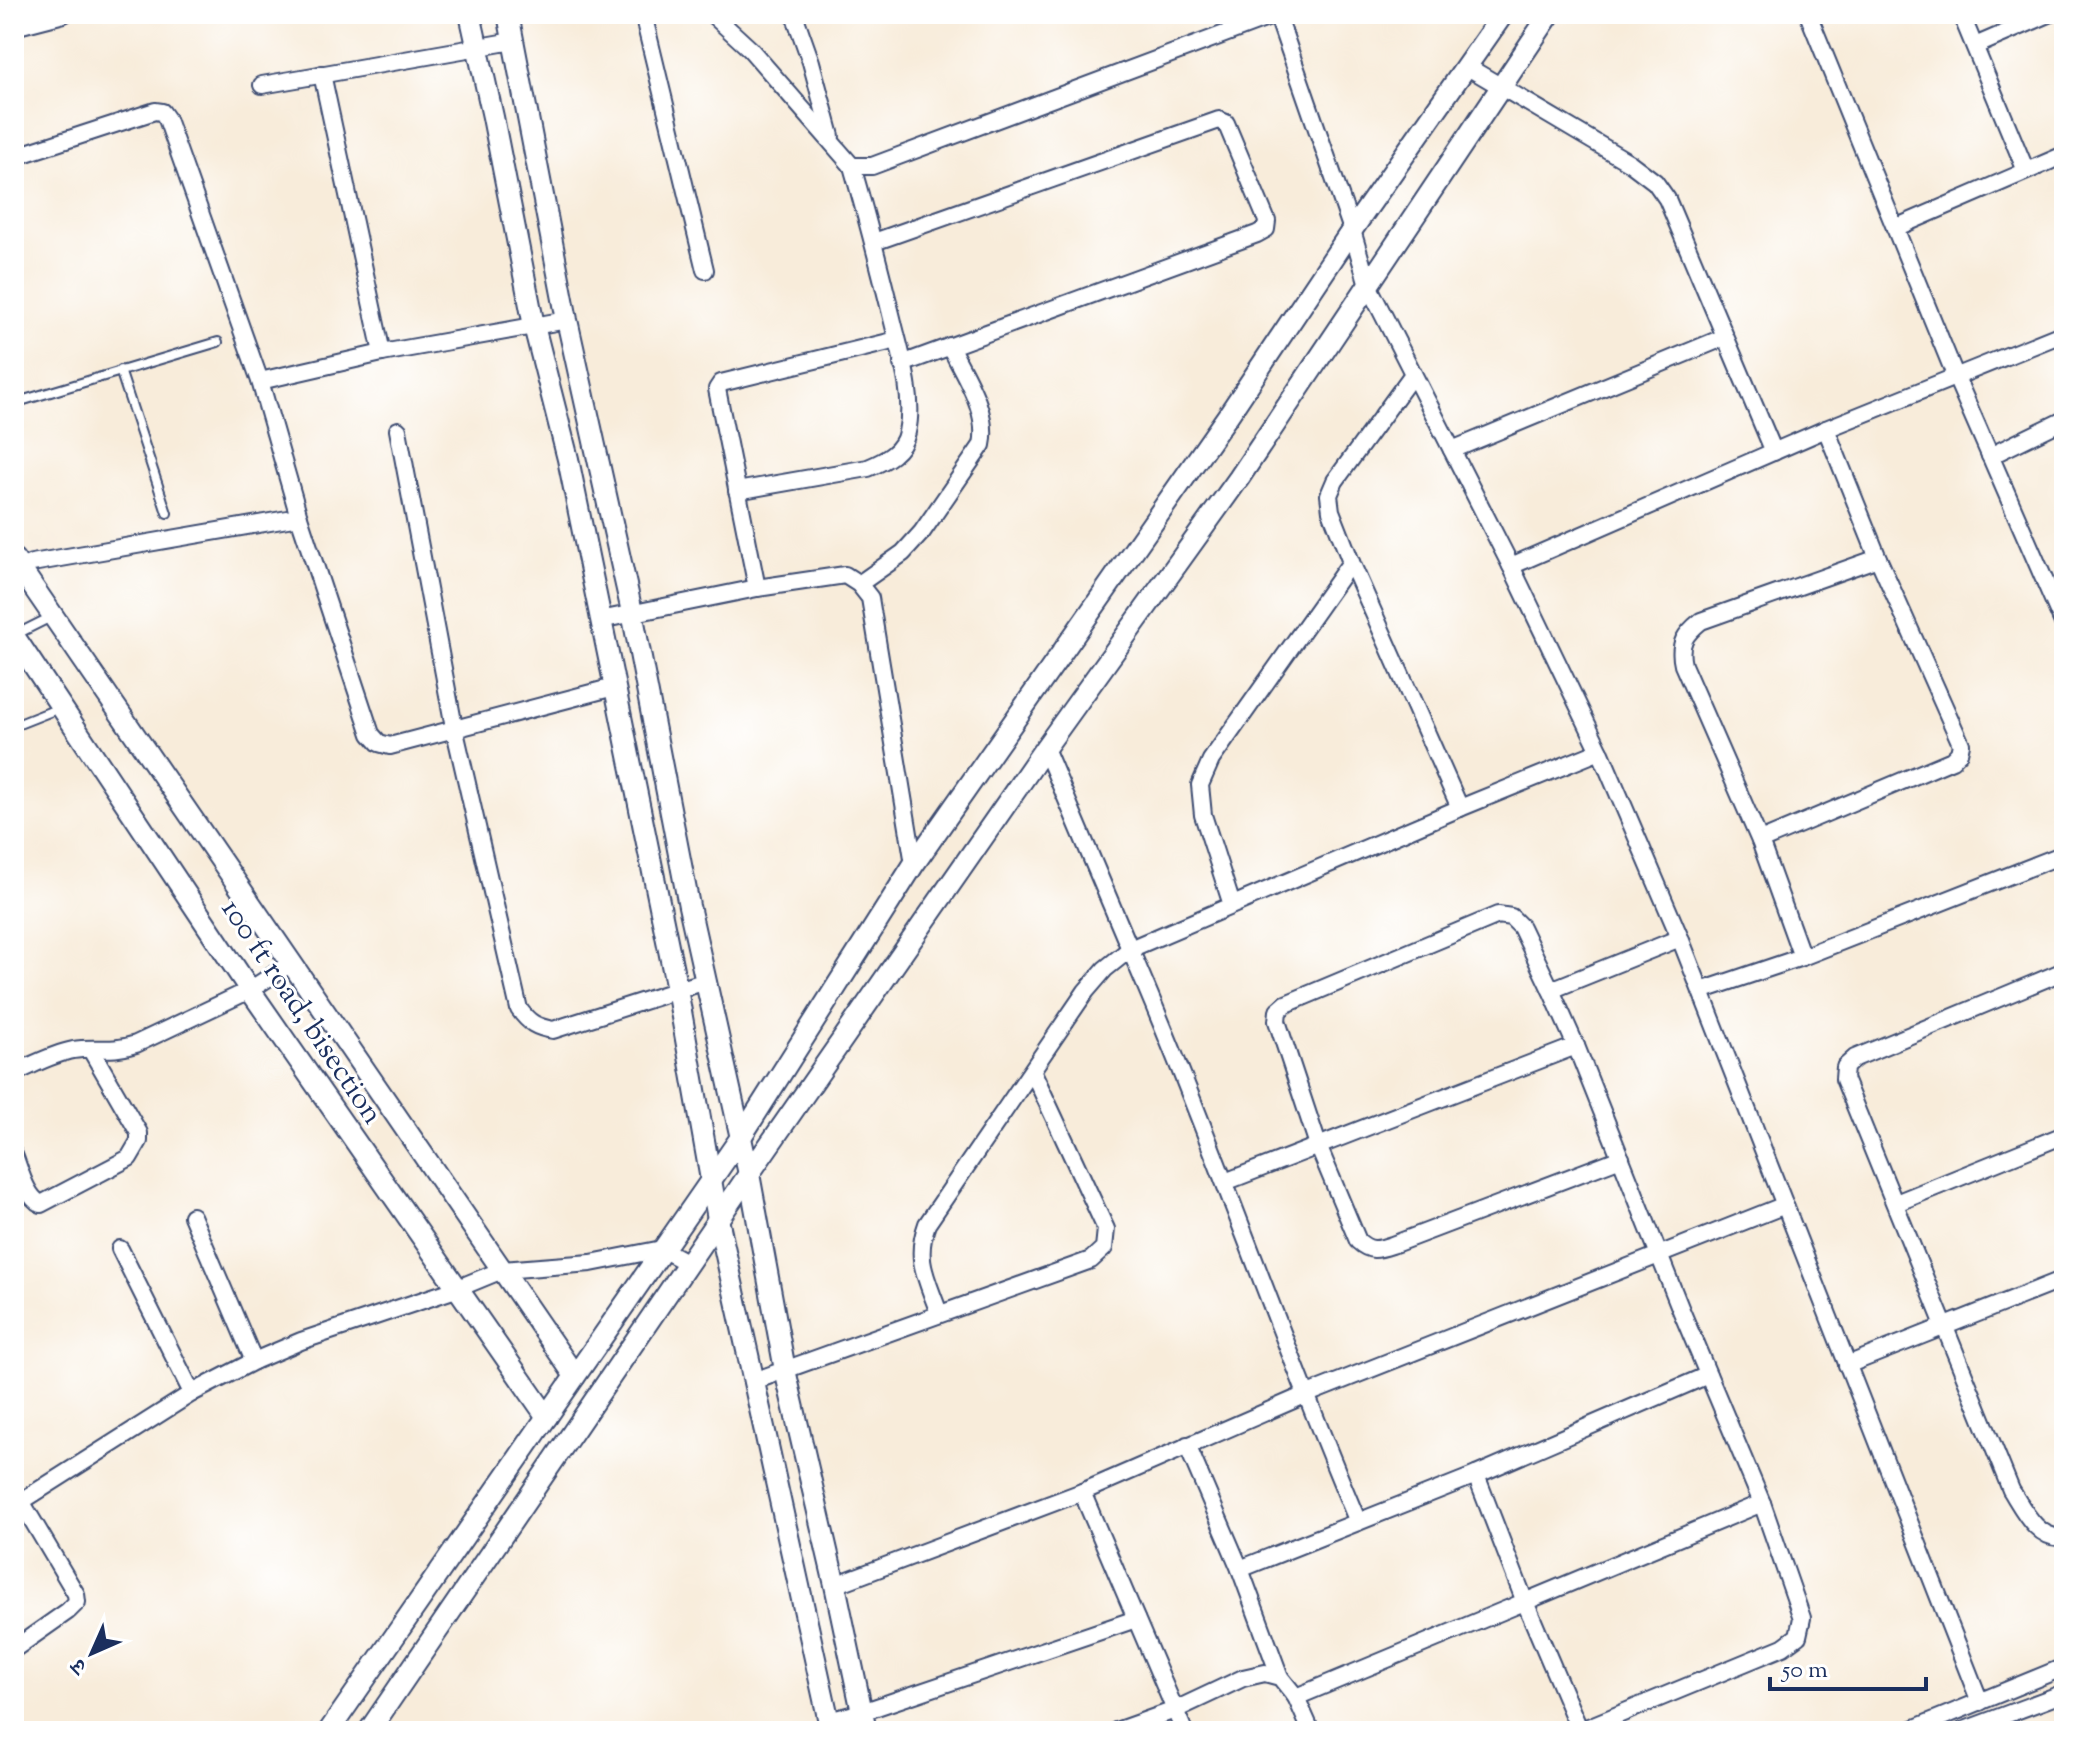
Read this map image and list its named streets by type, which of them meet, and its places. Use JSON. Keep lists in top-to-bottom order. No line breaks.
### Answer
{"streets":{"street":["100 ft road, bisection"]},"scale_bar":"50 m","north":"bottom left"}
